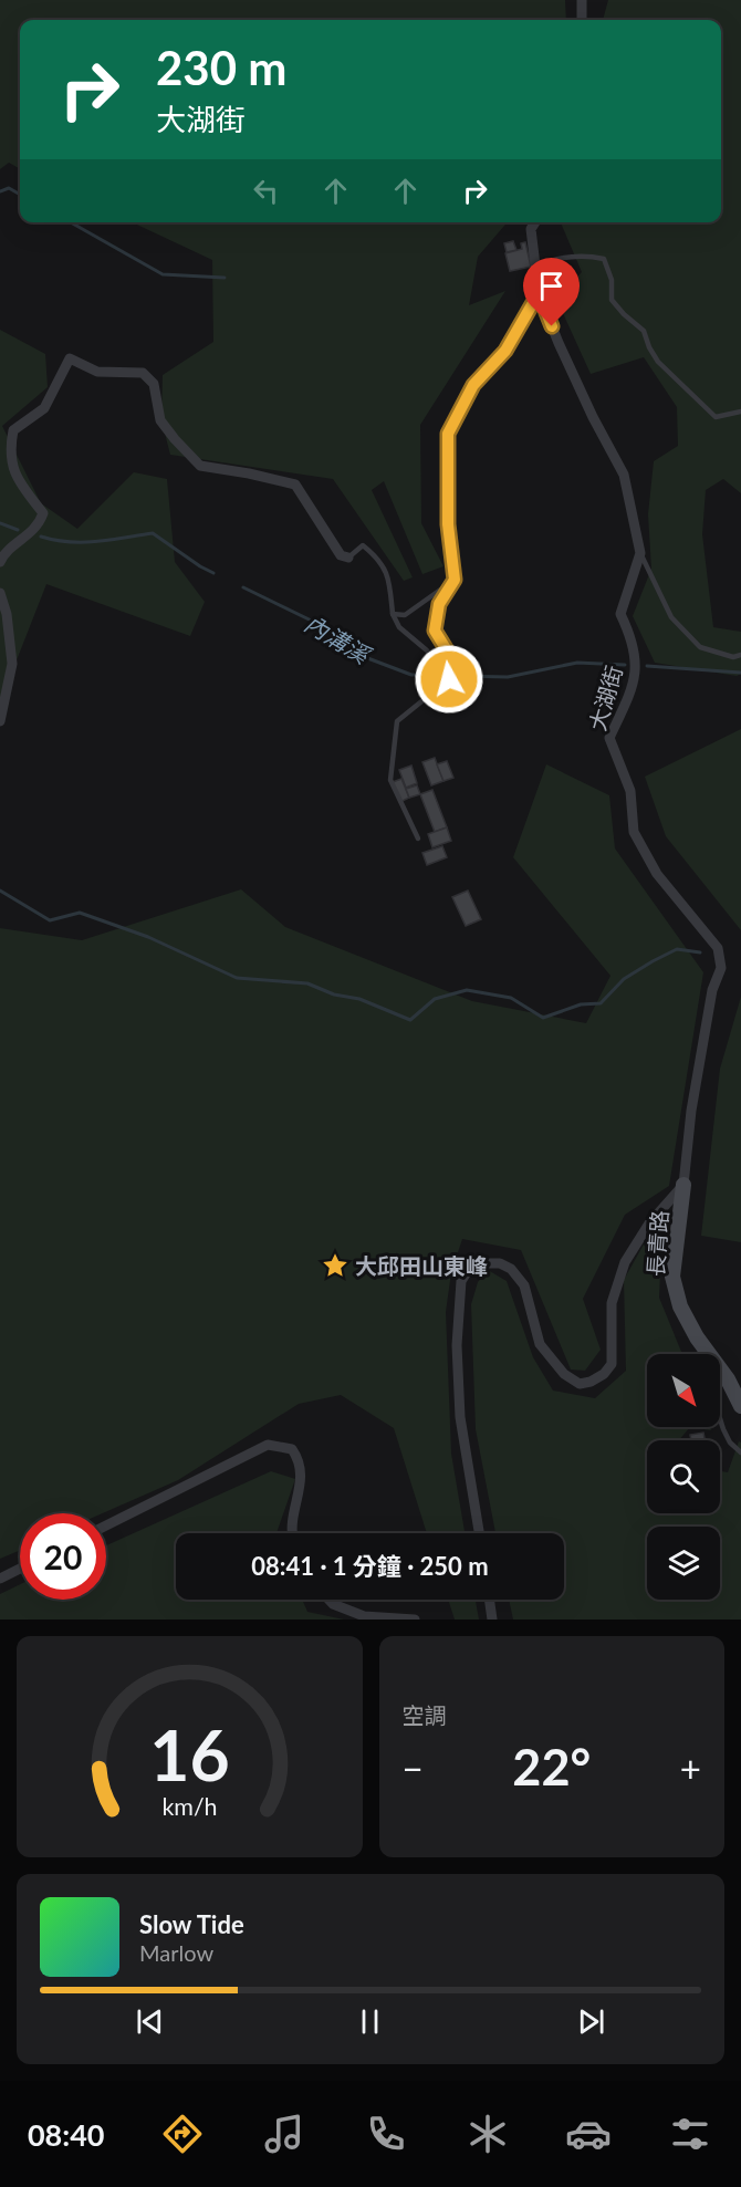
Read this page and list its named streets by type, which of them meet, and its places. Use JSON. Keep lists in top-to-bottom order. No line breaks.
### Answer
{"streets":{"street":["大湖街","長青路"]},"crossings":[["大湖街","長青路"]],"water":["內溝溪"],"places":{"place":["大邱田山東峰"]},"north":"bottom right","page":{"turn":["230 m","大湖街"],"limit":"20","trip":"08:41 · 1 分鐘 · 250 m","tile":"空調","heat":["−","22°","+"],"song":["Slow Tide","Marlow"],"tabs":"08:40","gauge":["16","km/h"]}}
